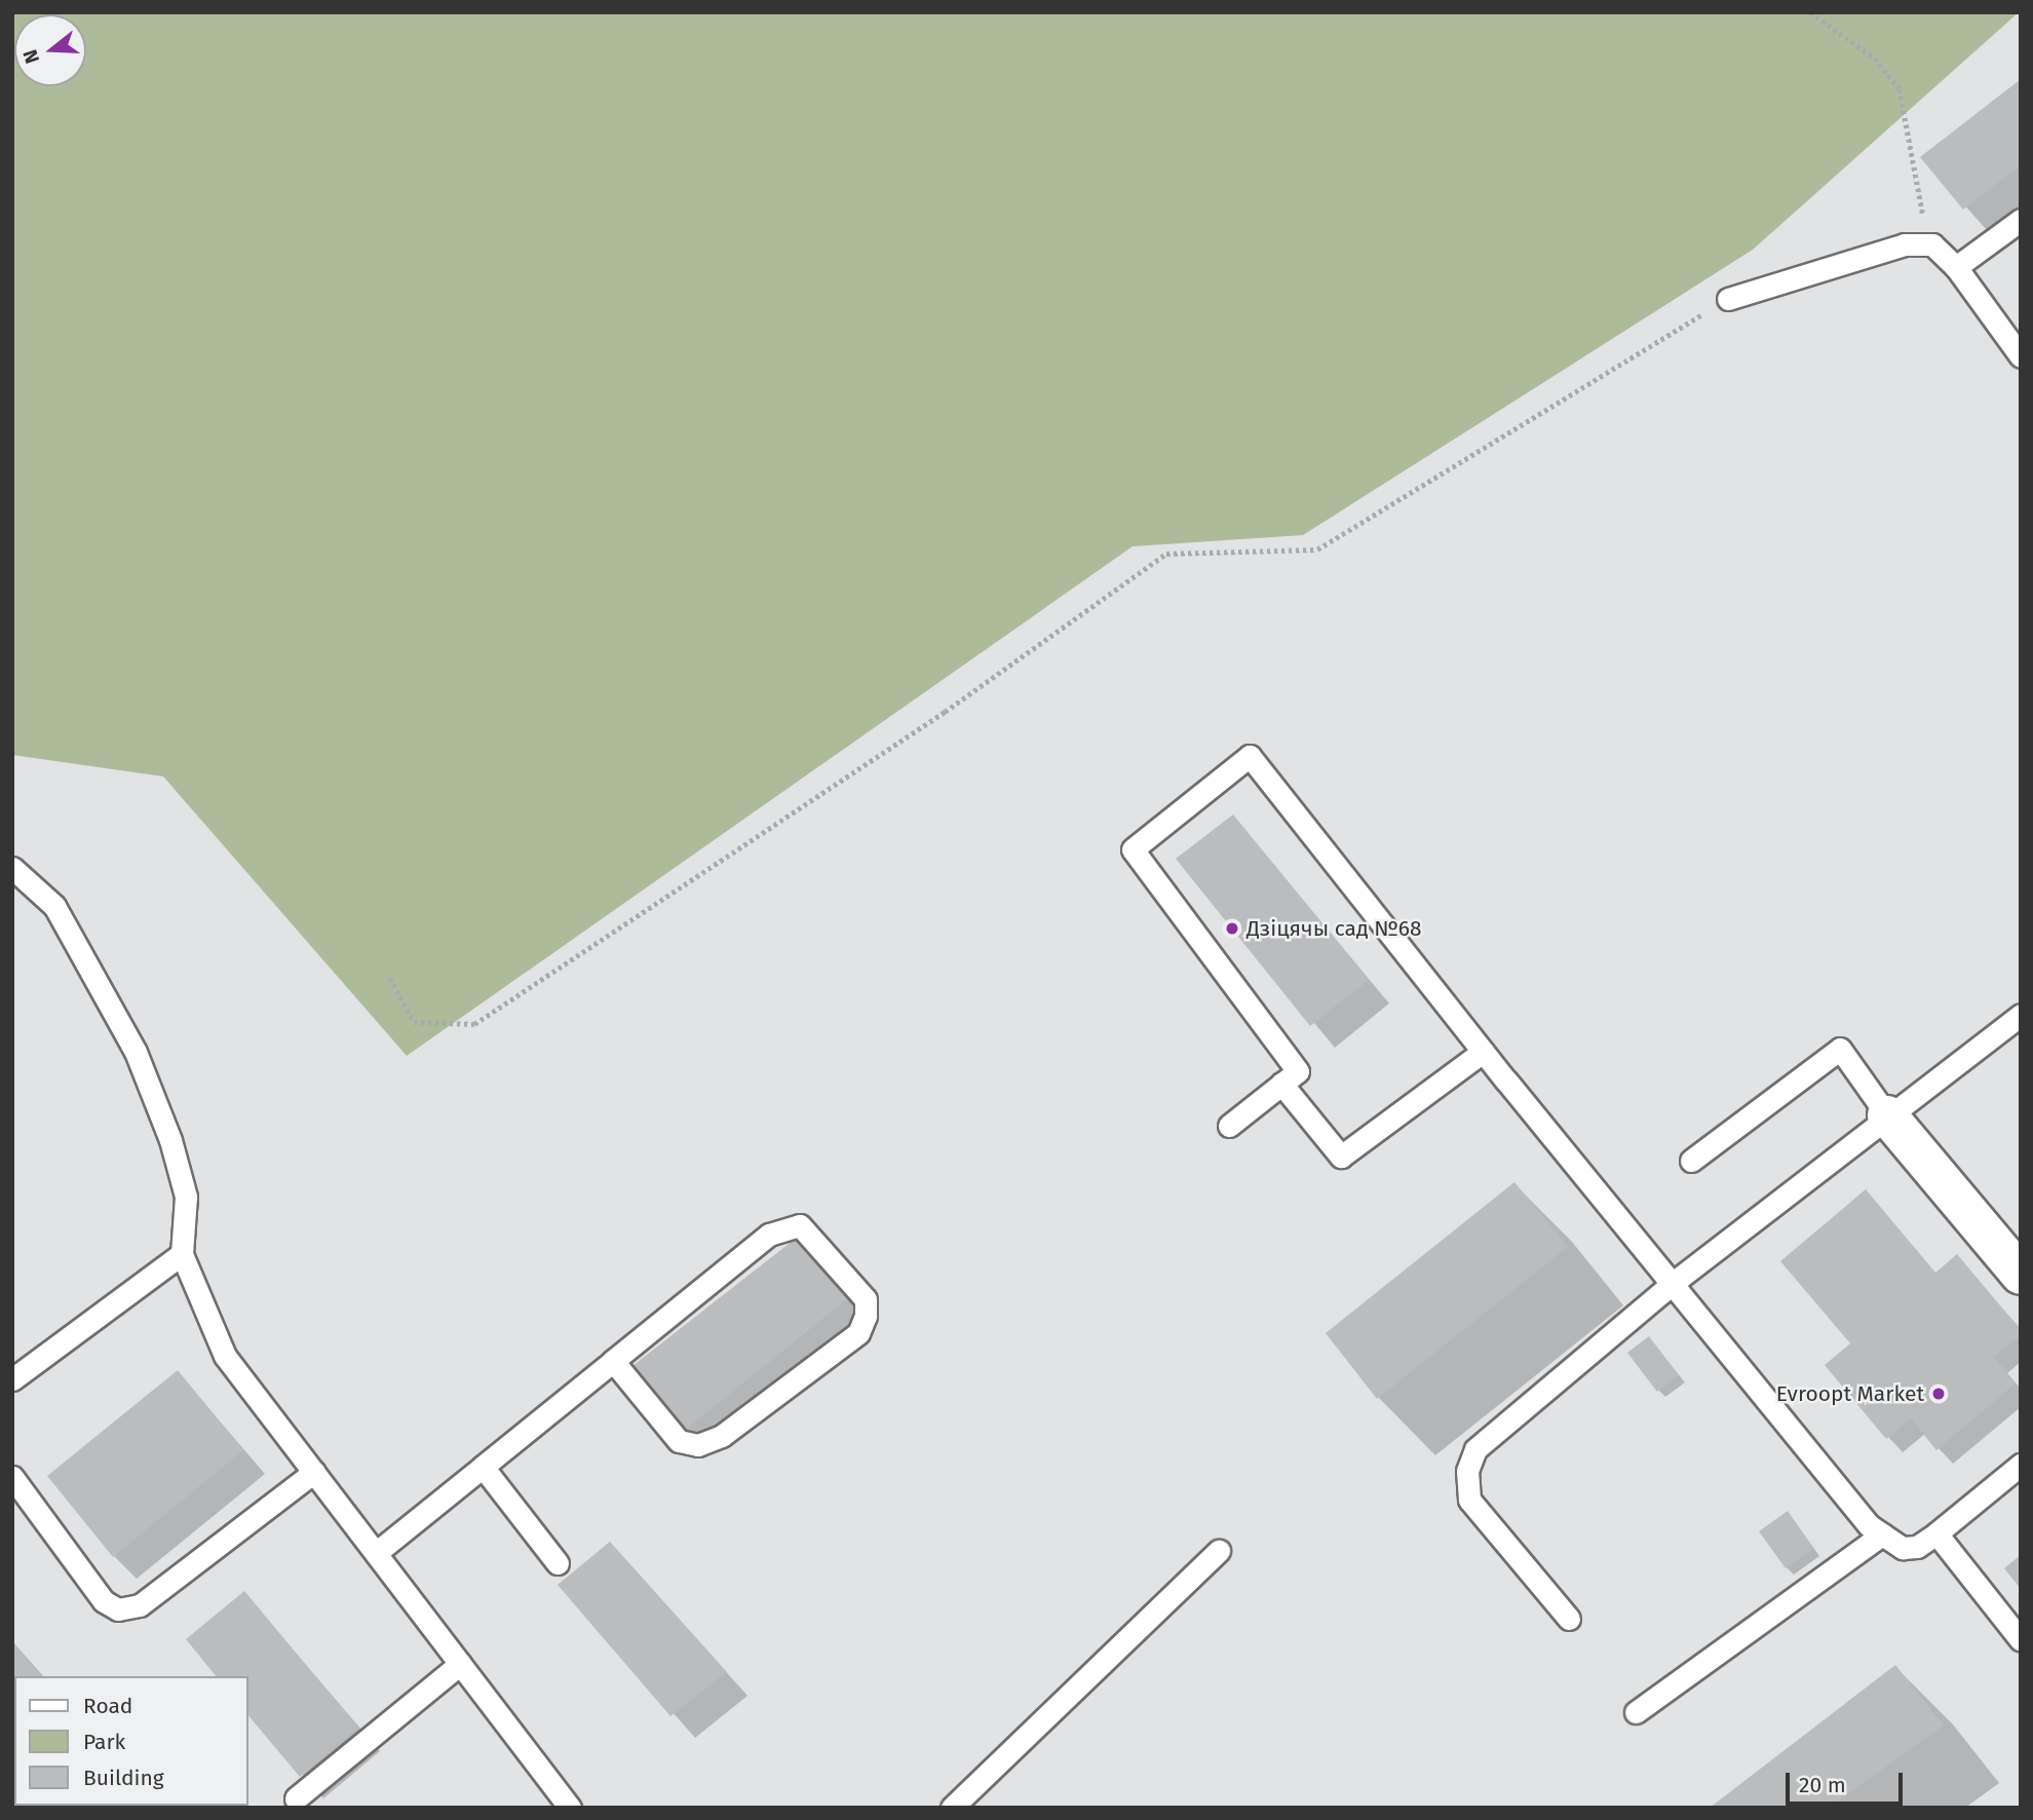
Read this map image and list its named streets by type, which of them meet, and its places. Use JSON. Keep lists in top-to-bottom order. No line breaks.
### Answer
{"places":["Дзіцячы сад №68","Evroopt Market"],"legend":["Road","Park","Building"],"scale_bar":"20 m","north":"left"}
